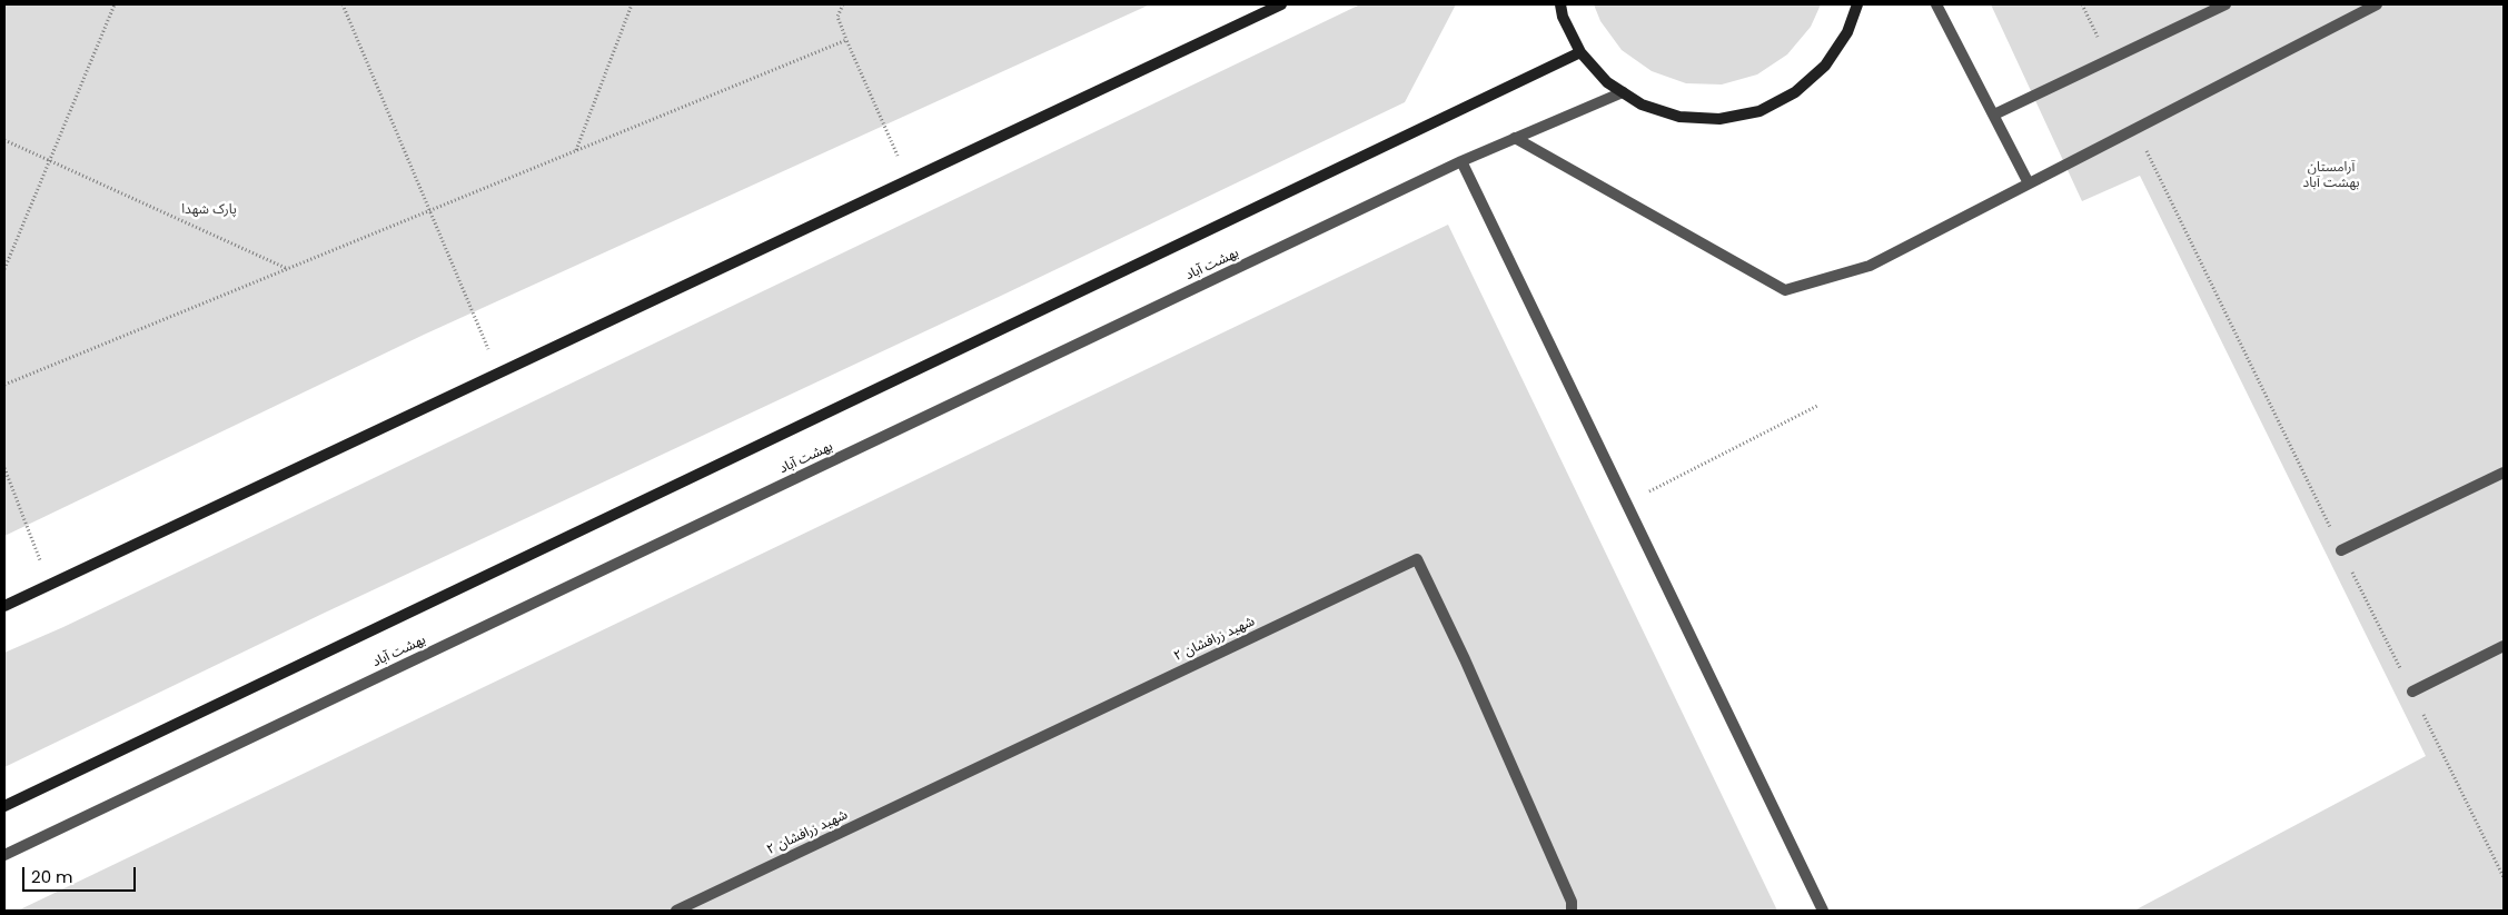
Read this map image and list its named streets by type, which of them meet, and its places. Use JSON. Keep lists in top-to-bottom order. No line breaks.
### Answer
{"streets":{"street":["بهشت آباد","شهید زرافشان ۲"]},"parks":["آرامستان بهشت آباد","پارک شهدا"],"scale_bar":"20 m"}
